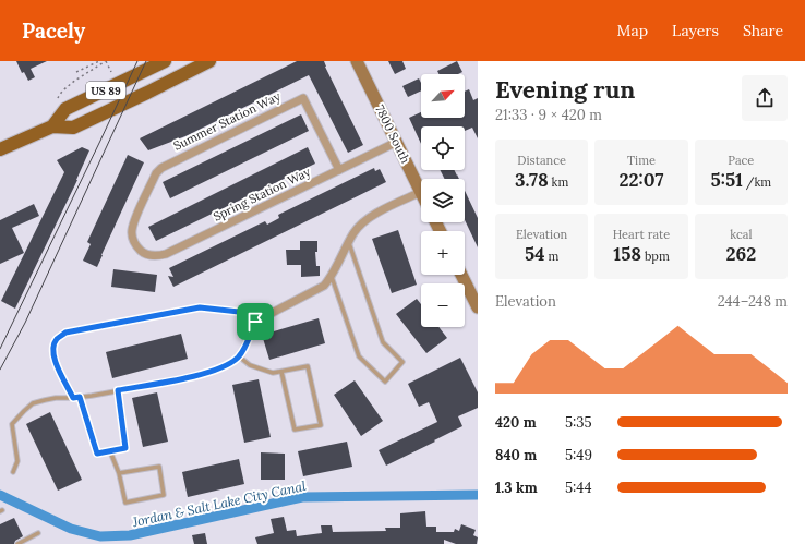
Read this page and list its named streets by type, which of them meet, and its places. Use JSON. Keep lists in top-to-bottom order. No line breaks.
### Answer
{"streets":{"main road":["US 89","7800 South"],"street":["Summer Station Way","Spring Station Way"]},"crossings":[["Summer Station Way","Spring Station Way"],["7800 South","Spring Station Way"]],"water":["Jordan & Salt Lake City Canal"],"north":"top right","page":{"header":"Pacely","nav":["Map","Layers","Share"],"heading":["Evening run","21:33 · 9 × 420 m"],"map_buttons":["+","−"],"stats":[["Distance","3.78 km"],["Time","22:07"],["Pace","5:51 /km"],["Elevation","54 m"],["Heart rate","158 bpm"],["kcal","262"]],"chart":["Elevation","244–248 m"],"list":[{"name":"420 m","note":"5:35"},{"name":"840 m","note":"5:49"},{"name":"1.3 km","note":"5:44"}]}}
